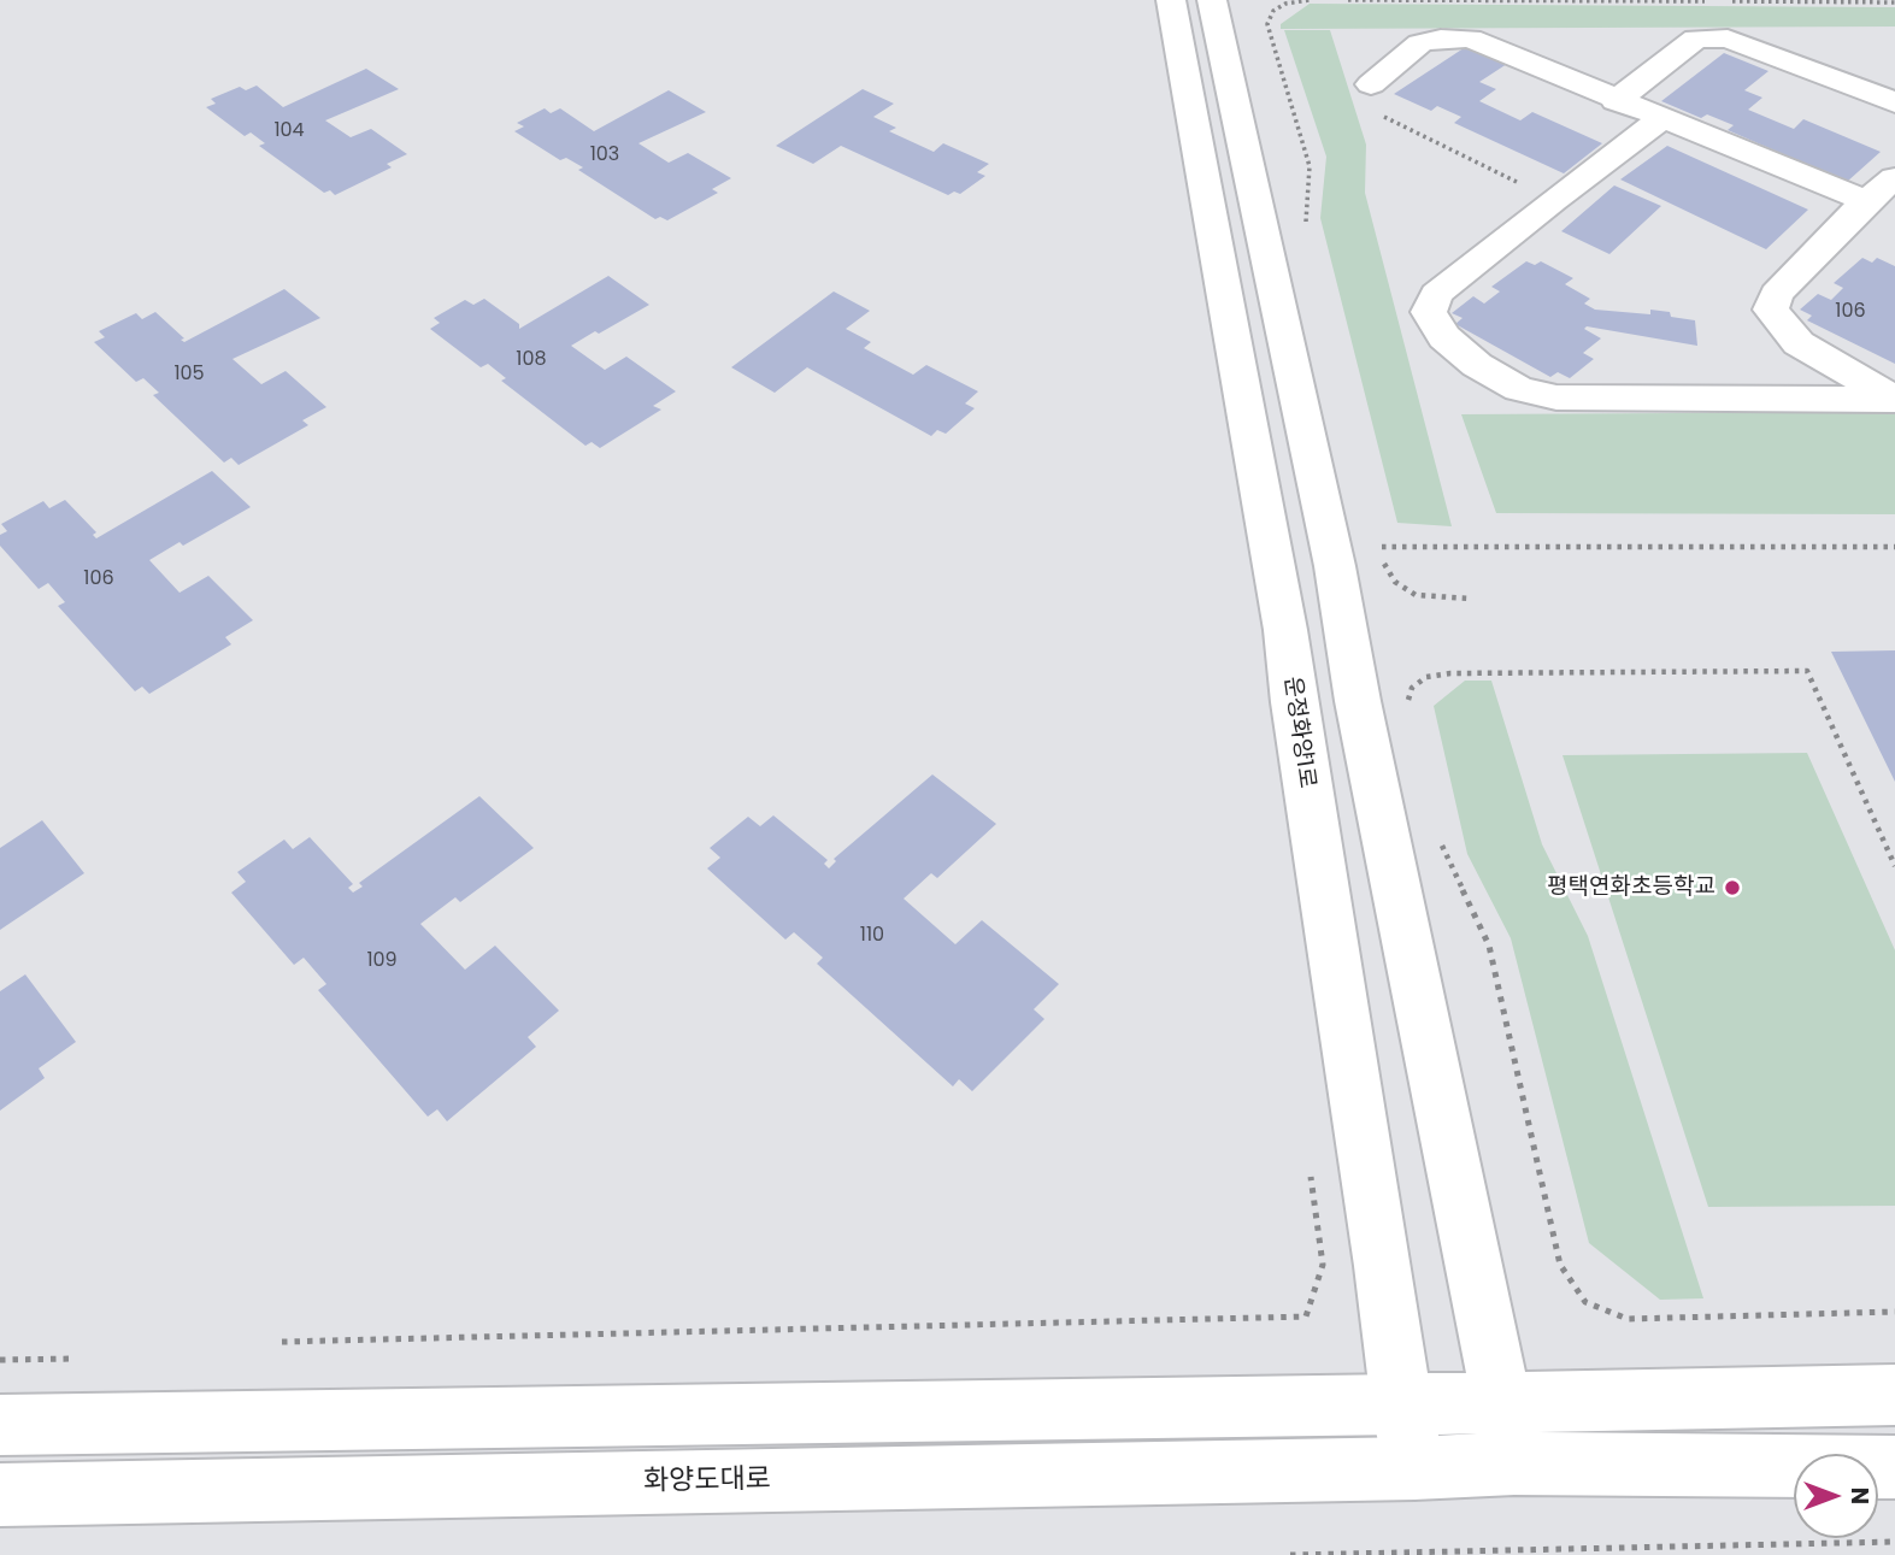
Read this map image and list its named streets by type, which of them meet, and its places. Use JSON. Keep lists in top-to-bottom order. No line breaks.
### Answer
{"streets":{"street":["운정화양1로","화양도대로"]},"crossings":[["운정화양1로","화양도대로"]],"places":["평택연화초등학교"],"house_numbers":["104","103","106","108","105","106","110","109"],"north":"right"}
